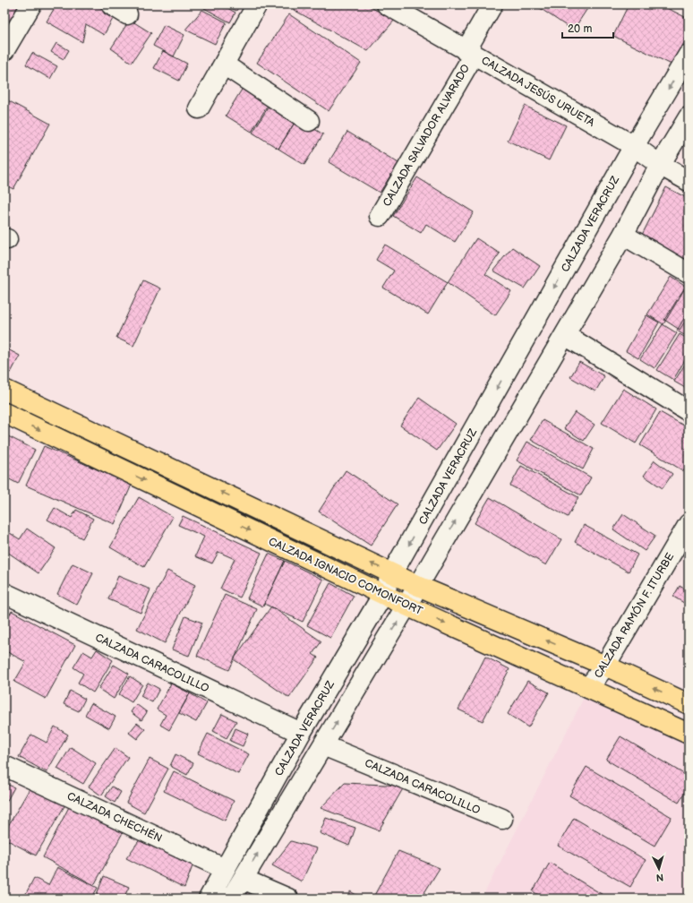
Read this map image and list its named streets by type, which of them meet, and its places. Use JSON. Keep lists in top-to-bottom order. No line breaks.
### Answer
{"streets":{"main road":["CALZADA IGNACIO COMONFORT"],"street":["CALZADA JESÚS URUETA","CALZADA SALVADOR ALVARADO","CALZADA VERACRUZ","CALZADA RAMÓN F. ITURBE","CALZADA CARACOLILLO","CALZADA CHECHÉN"]},"crossings":[["CALZADA JESÚS URUETA","CALZADA SALVADOR ALVARADO"],["CALZADA JESÚS URUETA","CALZADA VERACRUZ"],["CALZADA VERACRUZ","CALZADA IGNACIO COMONFORT"],["CALZADA VERACRUZ","CALZADA CARACOLILLO"],["CALZADA VERACRUZ","CALZADA CHECHÉN"],["CALZADA IGNACIO COMONFORT","CALZADA RAMÓN F. ITURBE"]],"scale_bar":"20 m","north":"bottom"}
